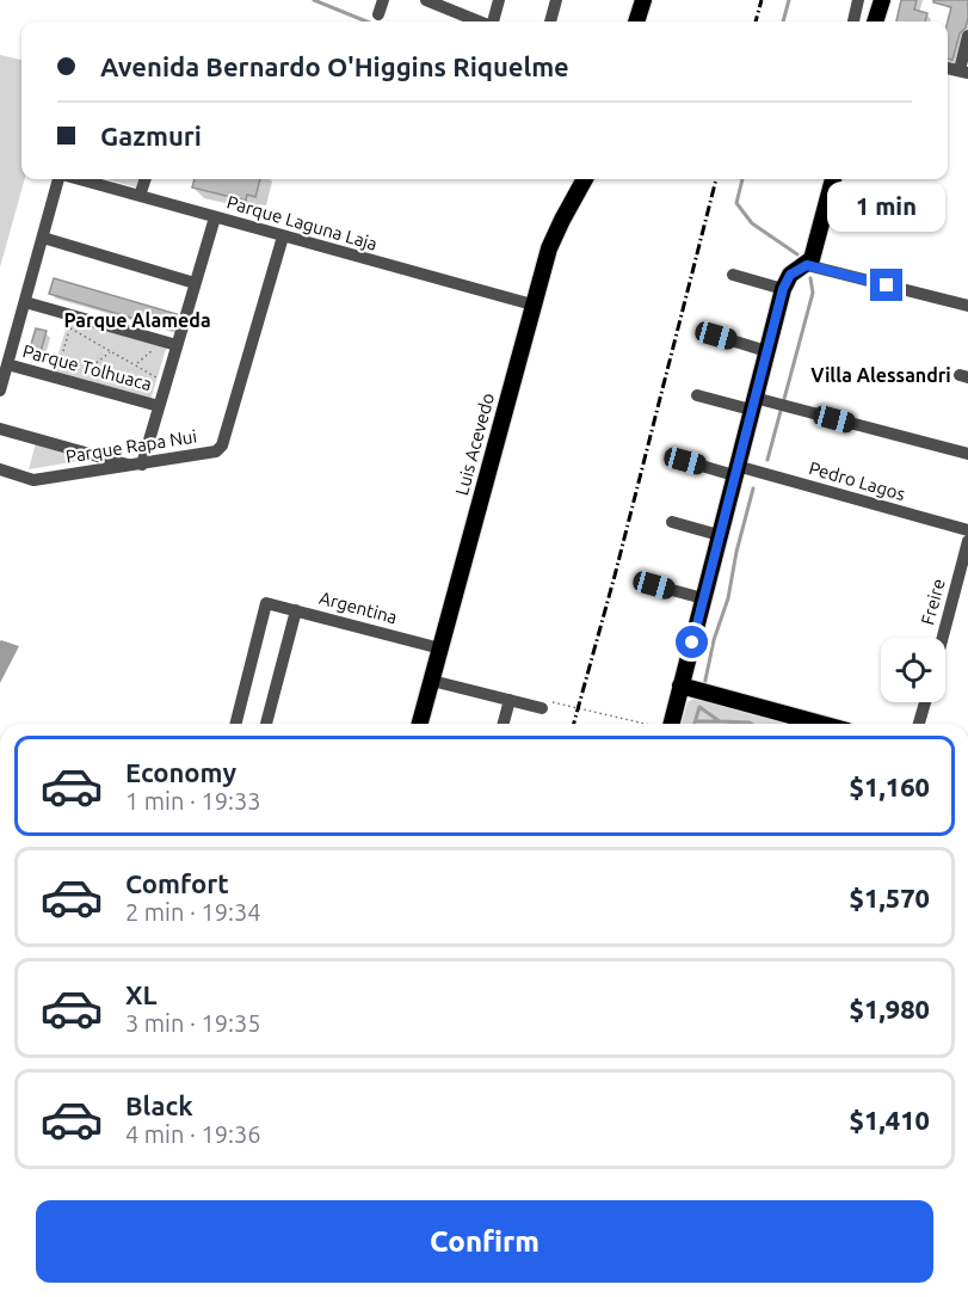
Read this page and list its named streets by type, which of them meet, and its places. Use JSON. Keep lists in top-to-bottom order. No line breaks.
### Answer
{"streets":{"main road":["Luis Acevedo"],"street":["Parque Laguna Laja","Parque Tolhuaca","Parque Rapa Nui","Pedro Lagos","Freire","Argentina"]},"crossings":[["Parque Laguna Laja","Luis Acevedo"],["Parque Laguna Laja","Parque Rapa Nui"],["Luis Acevedo","Argentina"]],"districts":["Parque Alameda","Villa Alessandri"],"page":{"banner":["Avenida Bernardo O'Higgins Riquelme","Gazmuri"],"bubble":"1 min","list":[{"name":"Economy","note":"1 min · 19:33","value":"$1,160"},{"name":"Comfort","note":"2 min · 19:34","value":"$1,570"},{"name":"XL","note":"3 min · 19:35","value":"$1,980"},{"name":"Black","note":"4 min · 19:36","value":"$1,410"}],"buttons":"Confirm"}}
